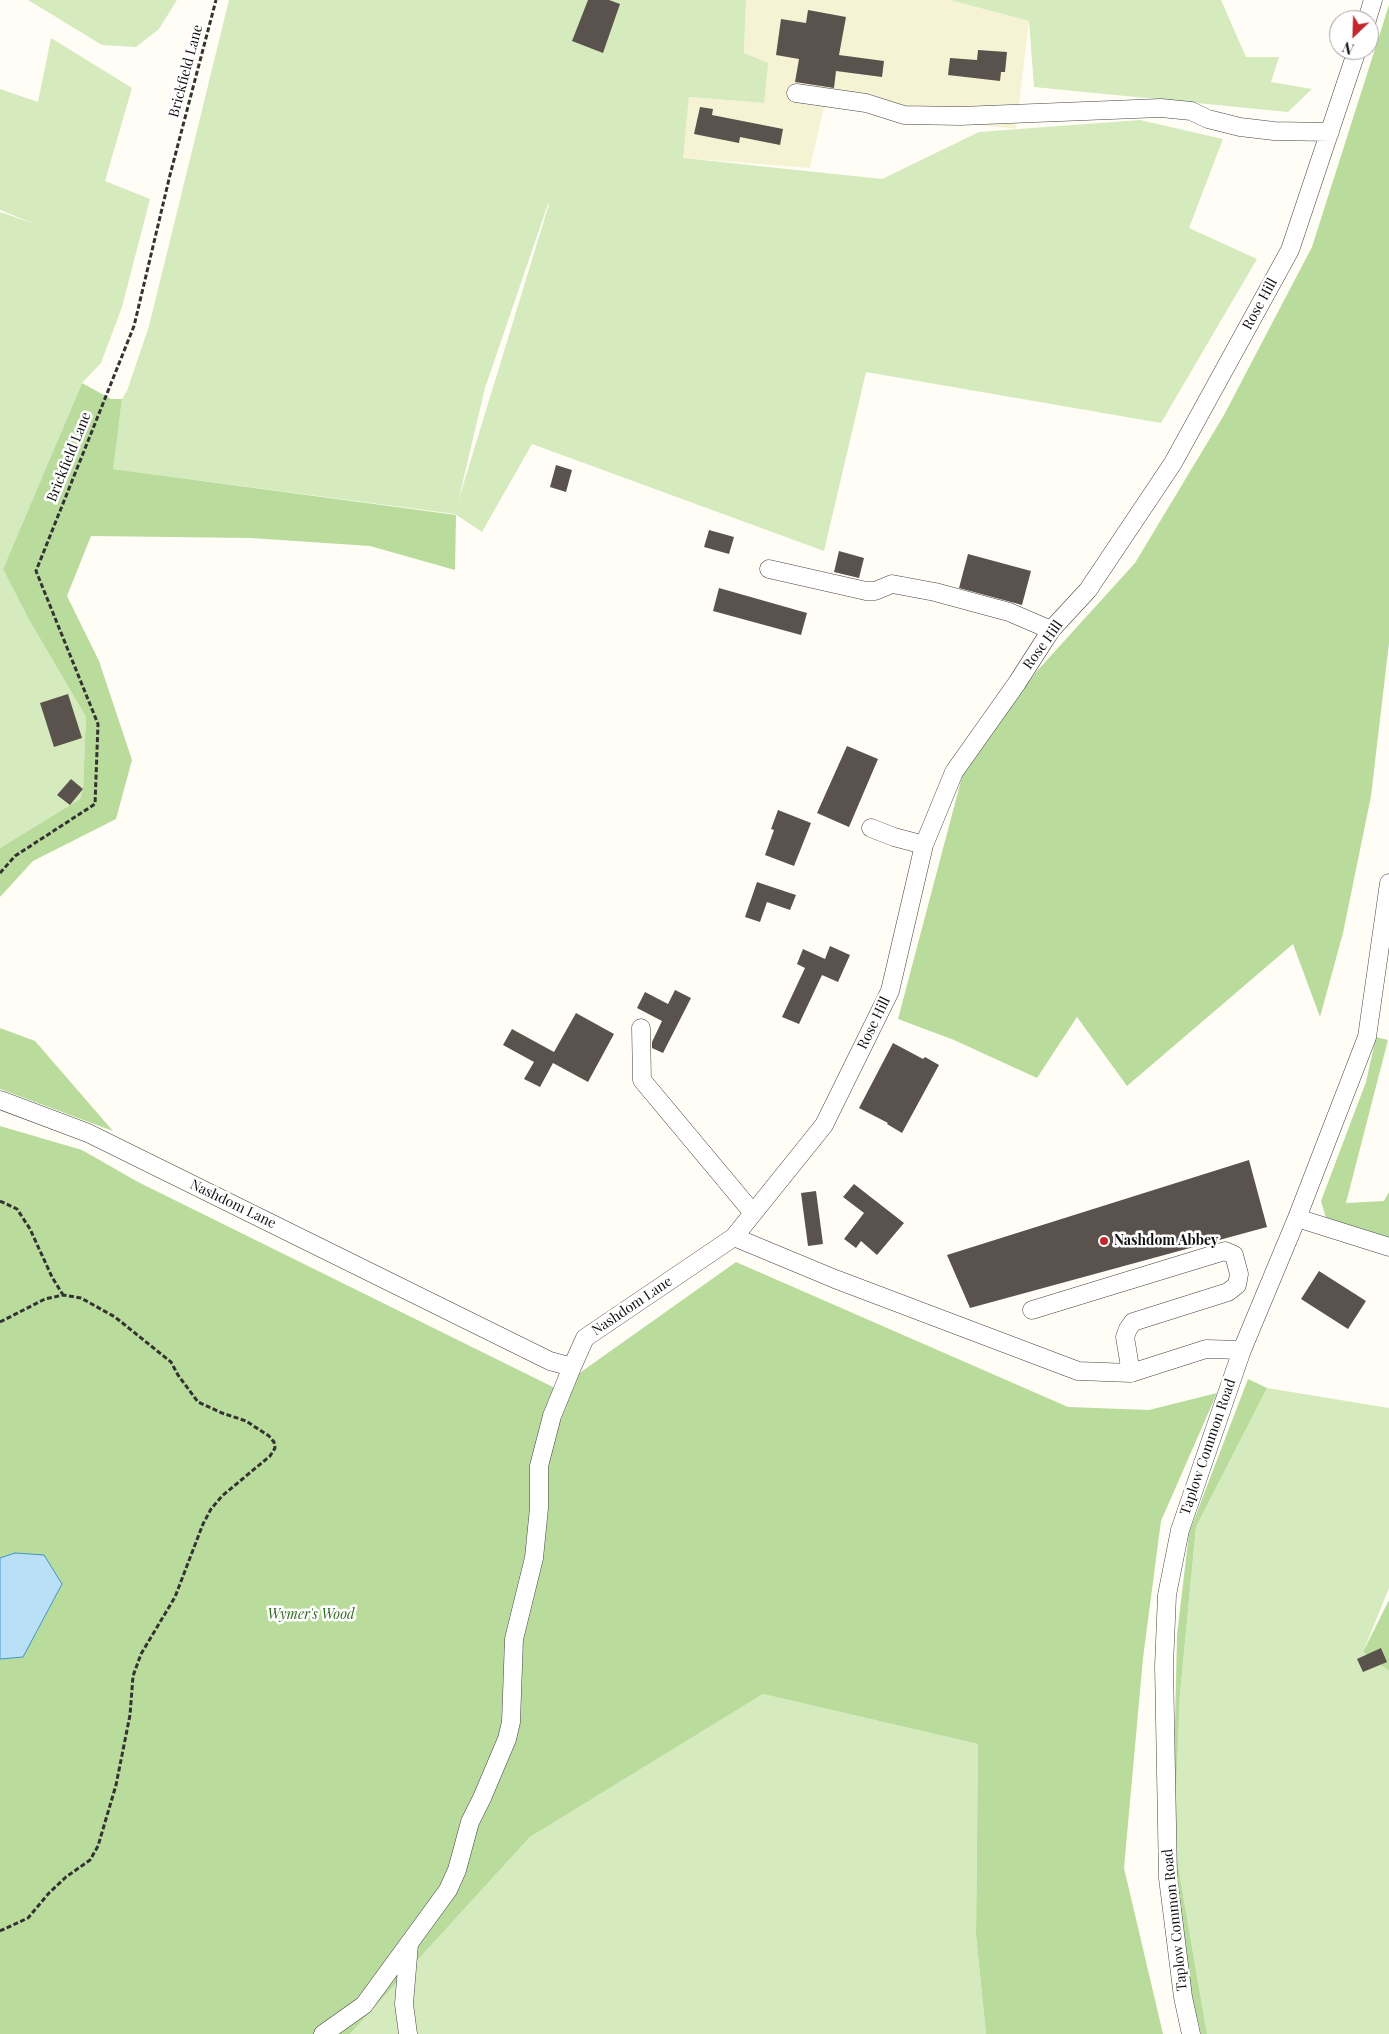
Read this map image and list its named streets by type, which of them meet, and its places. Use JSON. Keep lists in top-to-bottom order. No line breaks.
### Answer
{"streets":{"street":["Rose Hill","Nashdom Lane","Taplow Common Road"],"path":["Brickfield Lane"]},"crossings":[["Rose Hill","Nashdom Lane"]],"parks":["Wymer's Wood"],"places":["Nashdom Abbey"],"north":"bottom left"}
